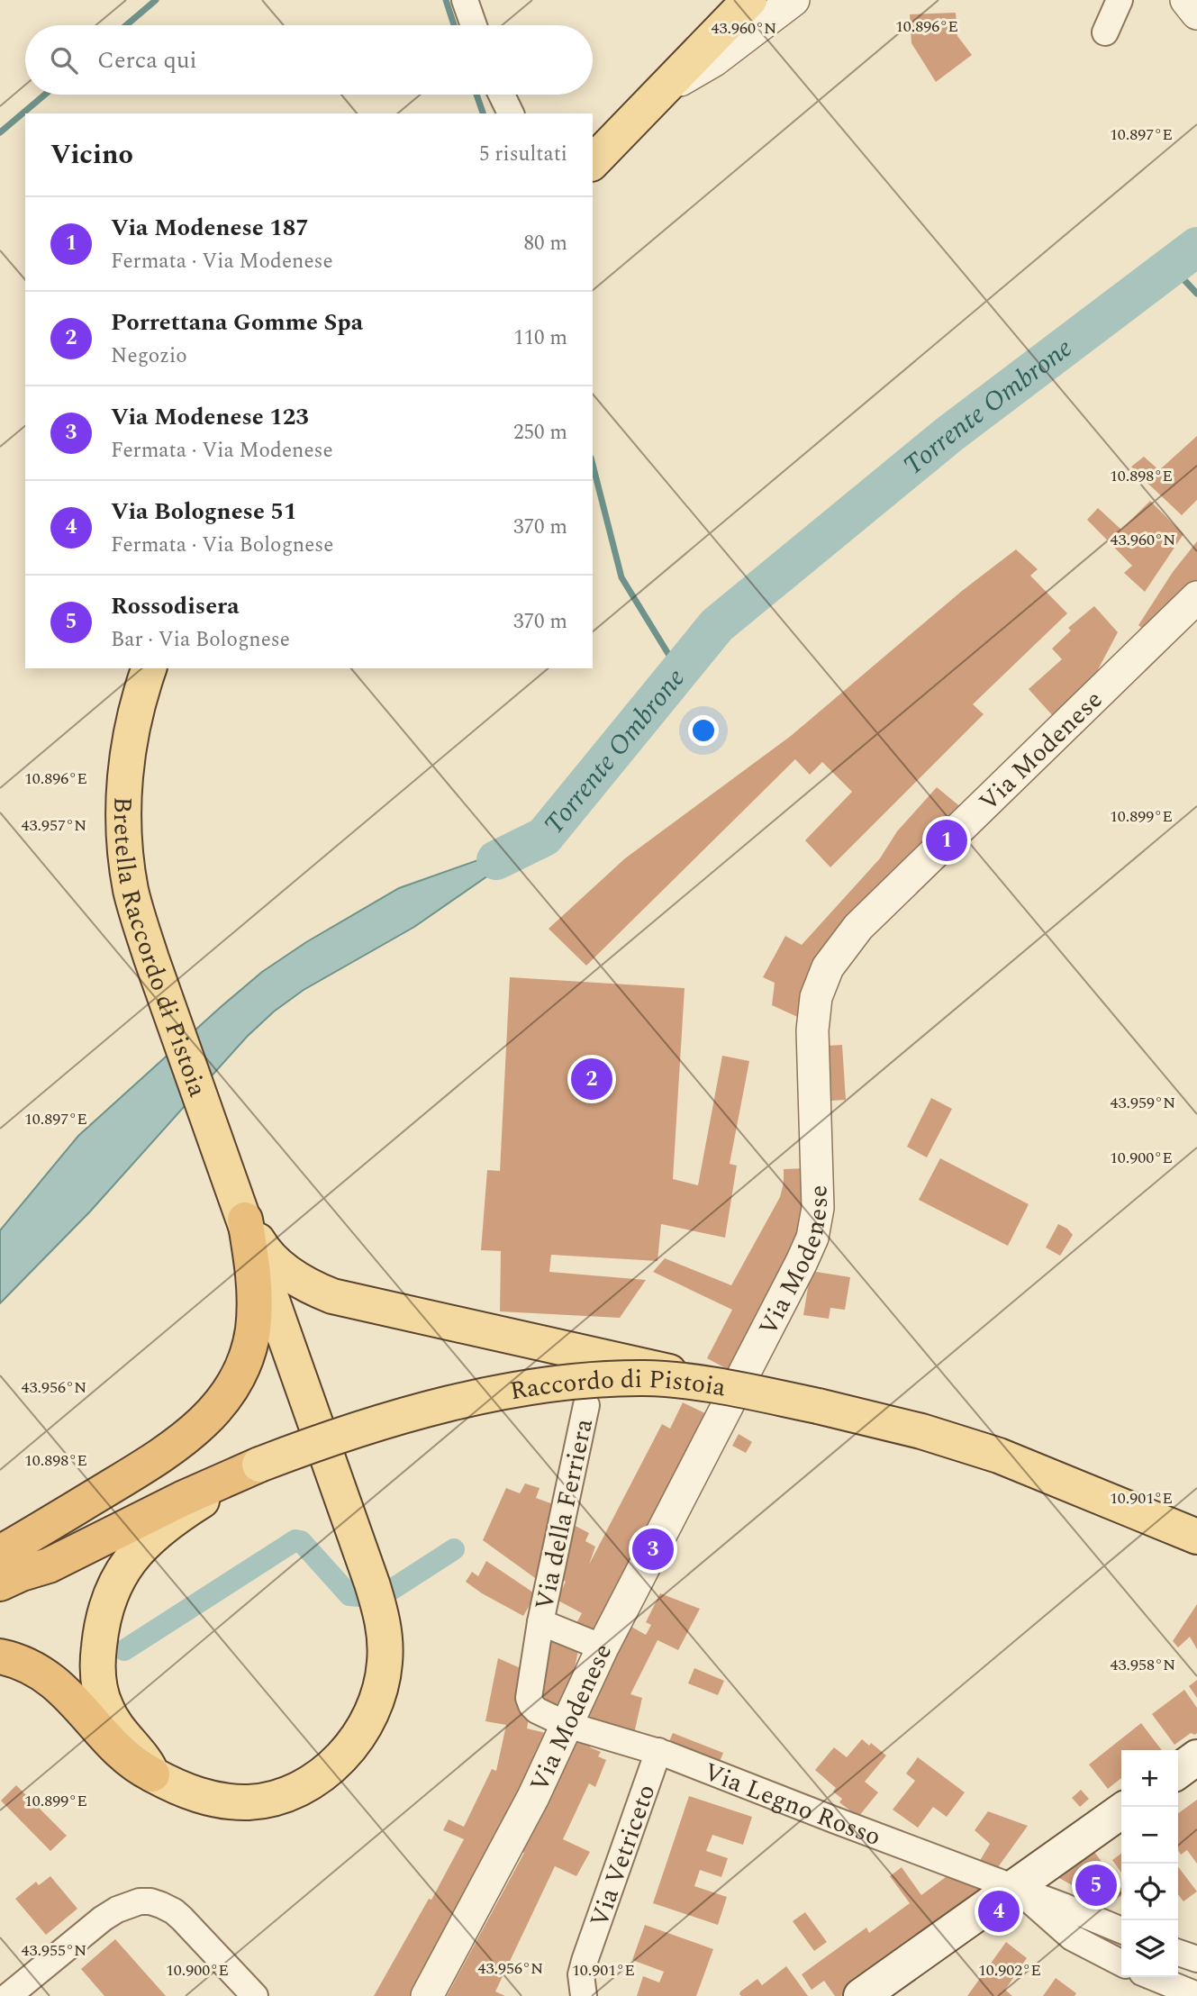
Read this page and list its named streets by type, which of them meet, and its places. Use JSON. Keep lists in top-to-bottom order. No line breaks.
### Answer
{"streets":{"highway":["Raccordo di Pistoia"],"main road":["Bretella Raccordo di Pistoia"],"street":["Via Modenese","Via della Ferriera","Via Legno Rosso","Via Vetriceto"]},"crossings":[["Via Modenese","Via della Ferriera"],["Via Modenese","Via Legno Rosso"],["Via della Ferriera","Via Legno Rosso"],["Via Legno Rosso","Via Vetriceto"]],"water":["Torrente Ombrone"],"page":{"search":"Cerca qui","heading":["Vicino","5 risultati"],"list":[{"mark":"1","name":"Via Modenese 187","note":"Fermata · Via Modenese","value":"80 m"},{"mark":"2","name":"Porrettana Gomme Spa","note":"Negozio","value":"110 m"},{"mark":"3","name":"Via Modenese 123","note":"Fermata · Via Modenese","value":"250 m"},{"mark":"4","name":"Via Bolognese 51","note":"Fermata · Via Bolognese","value":"370 m"},{"mark":"5","name":"Rossodisera","note":"Bar · Via Bolognese","value":"370 m"}],"pins":["1","2","3","5","4"],"map_buttons":["+","−"]},"coordinates":["10.896°E","43.960°N","10.897°E","10.898°E","10.899°E","43.957°N","43.959°N","10.900°E","43.956°N","10.901°E","43.958°N","43.955°N","10.902°E"]}
